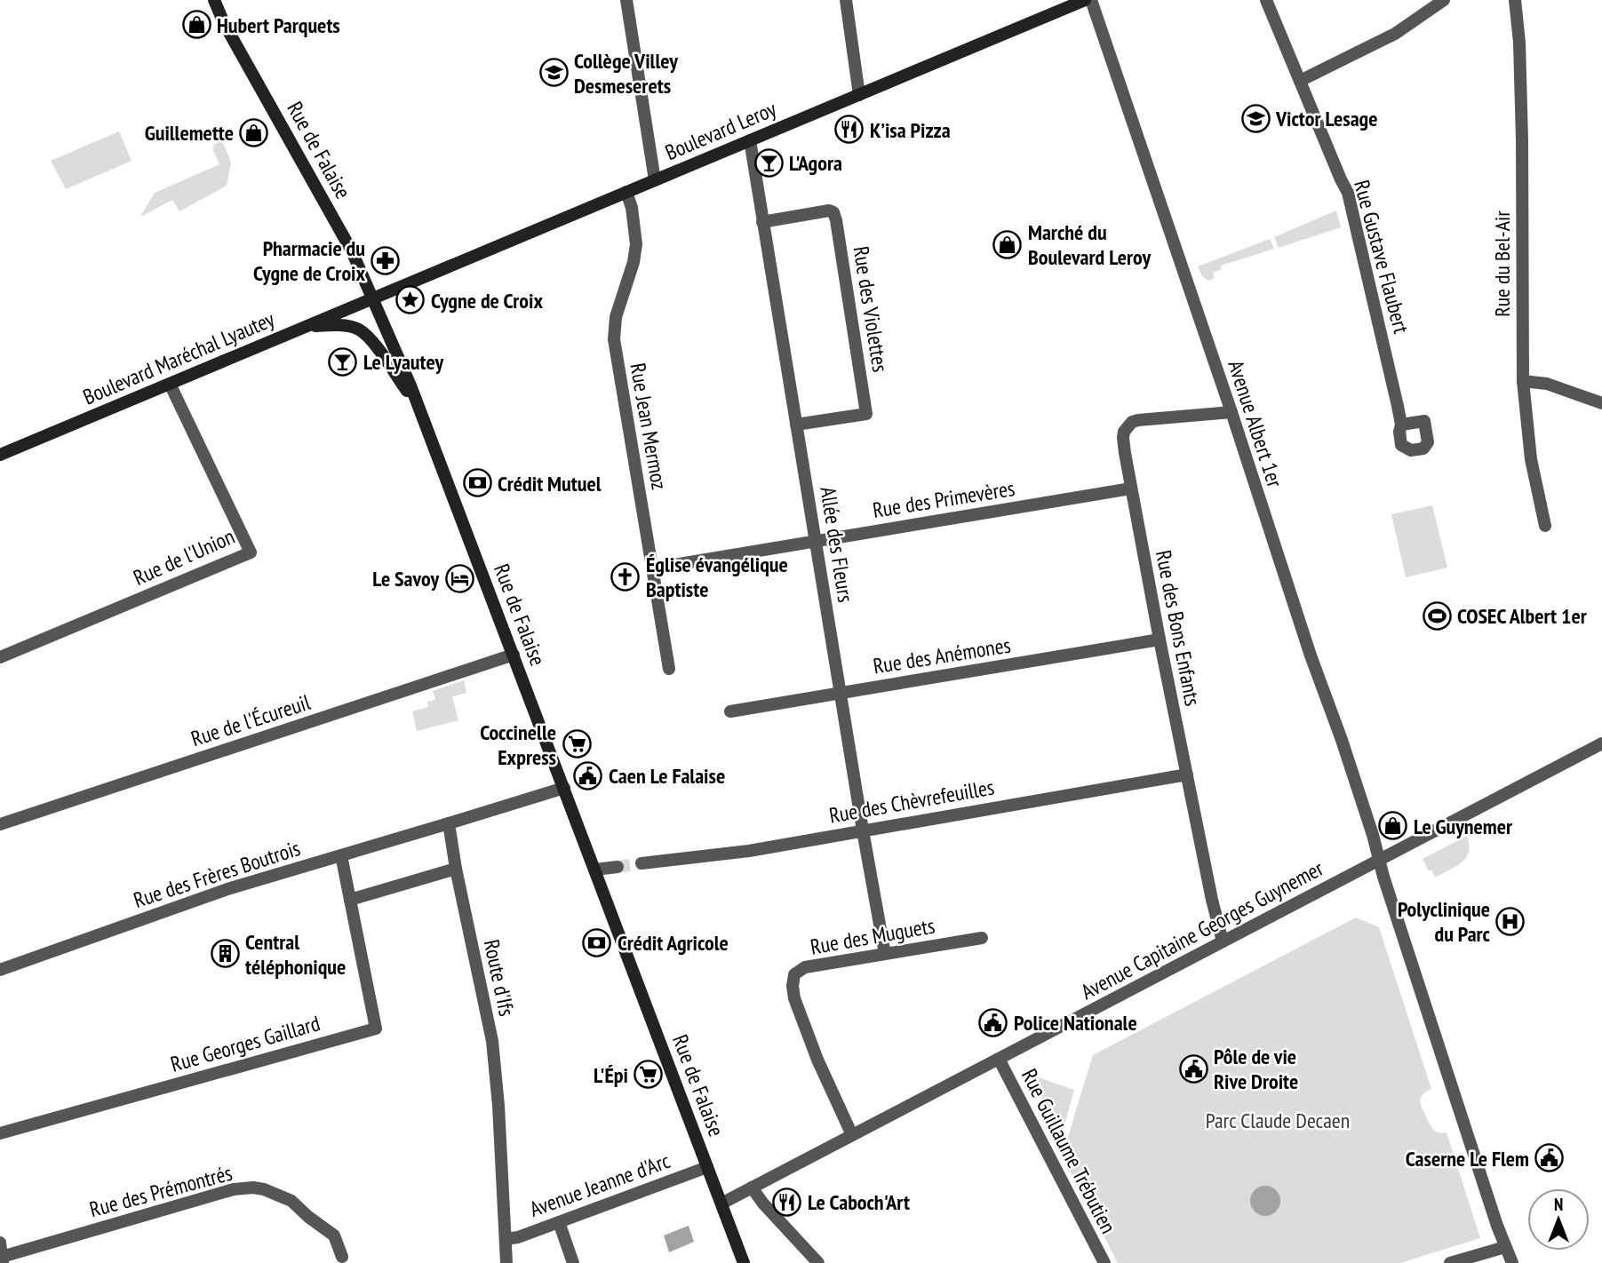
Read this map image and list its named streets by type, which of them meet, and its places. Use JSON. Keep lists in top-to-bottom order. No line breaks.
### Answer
{"streets":{"main road":["Boulevard Leroy","Rue de Falaise","Boulevard Maréchal Lyautey"],"street":["Rue Gustave Flaubert","Rue du Bel-Air","Rue des Violettes","Avenue Albert 1er","Rue Jean Mermoz","Rue des Primevères","Allée des Fleurs","Rue de l'Union","Rue des Bons Enfants","Rue des Anémones","Rue de l'Écureuil","Rue des Chèvrefeuilles","Rue des Frères Boutrois","Avenue Capitaine Georges Guynemer","Rue des Muguets","Route d'Ifs","Rue Georges Gaillard","Rue Guillaume Trébutien","Avenue Jeanne d'Arc","Rue des Prémontrés"]},"crossings":[["Boulevard Leroy","Rue de Falaise"],["Boulevard Leroy","Boulevard Maréchal Lyautey"],["Boulevard Leroy","Rue Jean Mermoz"],["Boulevard Leroy","Allée des Fleurs"],["Rue de Falaise","Boulevard Maréchal Lyautey"],["Rue de Falaise","Rue de l'Écureuil"],["Rue de Falaise","Avenue Capitaine Georges Guynemer"],["Rue de Falaise","Avenue Jeanne d'Arc"],["Rue des Violettes","Allée des Fleurs"],["Boulevard Maréchal Lyautey","Rue de l'Union"],["Avenue Albert 1er","Rue des Bons Enfants"],["Avenue Albert 1er","Avenue Capitaine Georges Guynemer"],["Rue Jean Mermoz","Rue des Primevères"],["Rue des Primevères","Allée des Fleurs"],["Rue des Primevères","Rue des Bons Enfants"],["Allée des Fleurs","Rue des Anémones"],["Allée des Fleurs","Rue des Chèvrefeuilles"],["Allée des Fleurs","Rue des Muguets"],["Rue des Bons Enfants","Rue des Anémones"],["Rue des Bons Enfants","Rue des Chèvrefeuilles"],["Rue des Bons Enfants","Avenue Capitaine Georges Guynemer"],["Rue des Frères Boutrois","Route d'Ifs"],["Rue des Frères Boutrois","Rue Georges Gaillard"],["Avenue Capitaine Georges Guynemer","Rue des Muguets"],["Avenue Capitaine Georges Guynemer","Rue Guillaume Trébutien"],["Route d'Ifs","Avenue Jeanne d'Arc"]],"parks":["Parc Claude Decaen"],"places":{"shop":["Hubert Parquets","Guillemette","Marché du Boulevard Leroy","Le Guynemer"],"school or university":["Collège Villey Desmeserets","Victor Lesage"],"restaurant":["K’isa Pizza","Le Caboch'Art"],"bar":["L'Agora","Le Lyautey"],"pharmacy":["Pharmacie du Cygne de Croix"],"place":["Cygne de Croix"],"bank":["Crédit Mutuel","Crédit Agricole"],"church":["Église évangélique Baptiste"],"hotel":["Le Savoy"],"sports":["COSEC Albert 1er"],"supermarket":["Coccinelle Express","L'Épi"],"public building":["Caen Le Falaise","Police Nationale","Pôle de vie Rive Droite","Caserne Le Flem"],"hospital":["Polyclinique du Parc"],"building":["Central téléphonique"]},"north":"top"}
